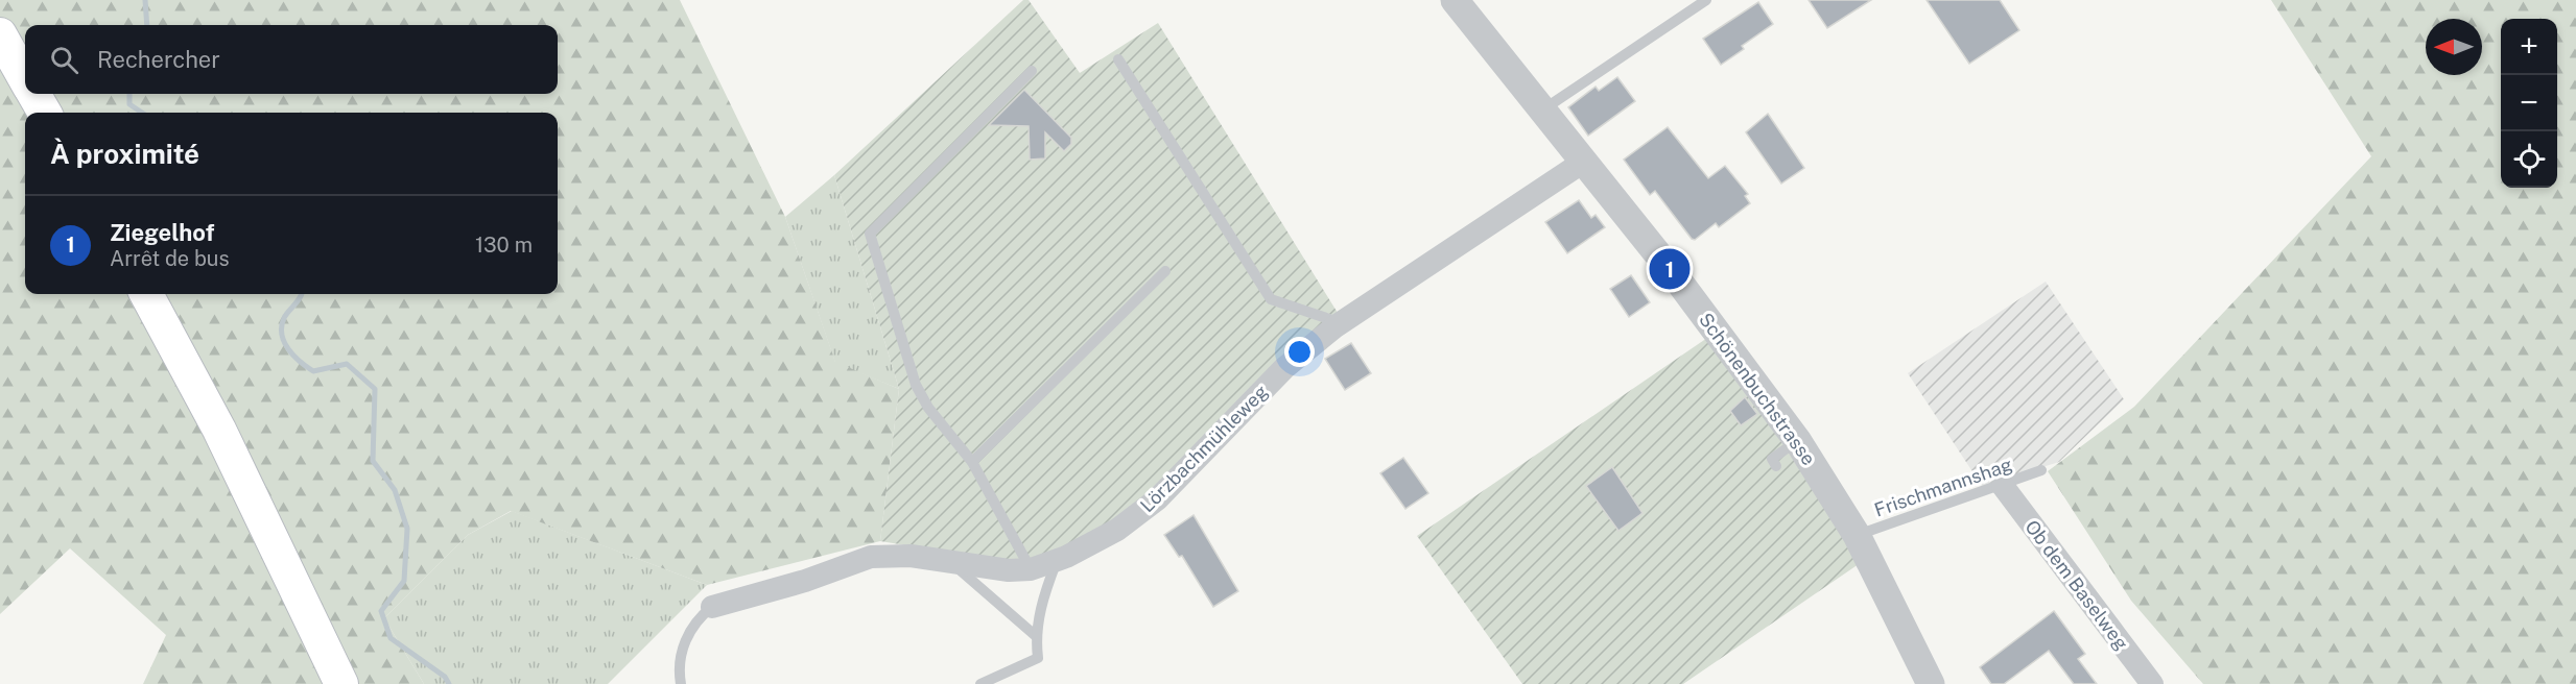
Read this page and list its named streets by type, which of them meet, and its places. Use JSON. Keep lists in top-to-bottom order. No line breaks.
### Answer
{"streets":{"street":["Schönenbuchstrasse","Lörzbachmühleweg","Ob dem Baselweg"],"lane":["Frischmannshag"]},"crossings":[["Schönenbuchstrasse","Lörzbachmühleweg"],["Schönenbuchstrasse","Frischmannshag"],["Frischmannshag","Ob dem Baselweg"]],"north":"left","page":{"map_buttons":["+","−"],"search":"Rechercher","heading":"À proximité","list":[{"mark":"1","name":"Ziegelhof","note":"Arrêt de bus","value":"130 m"}],"pins":"1"}}
